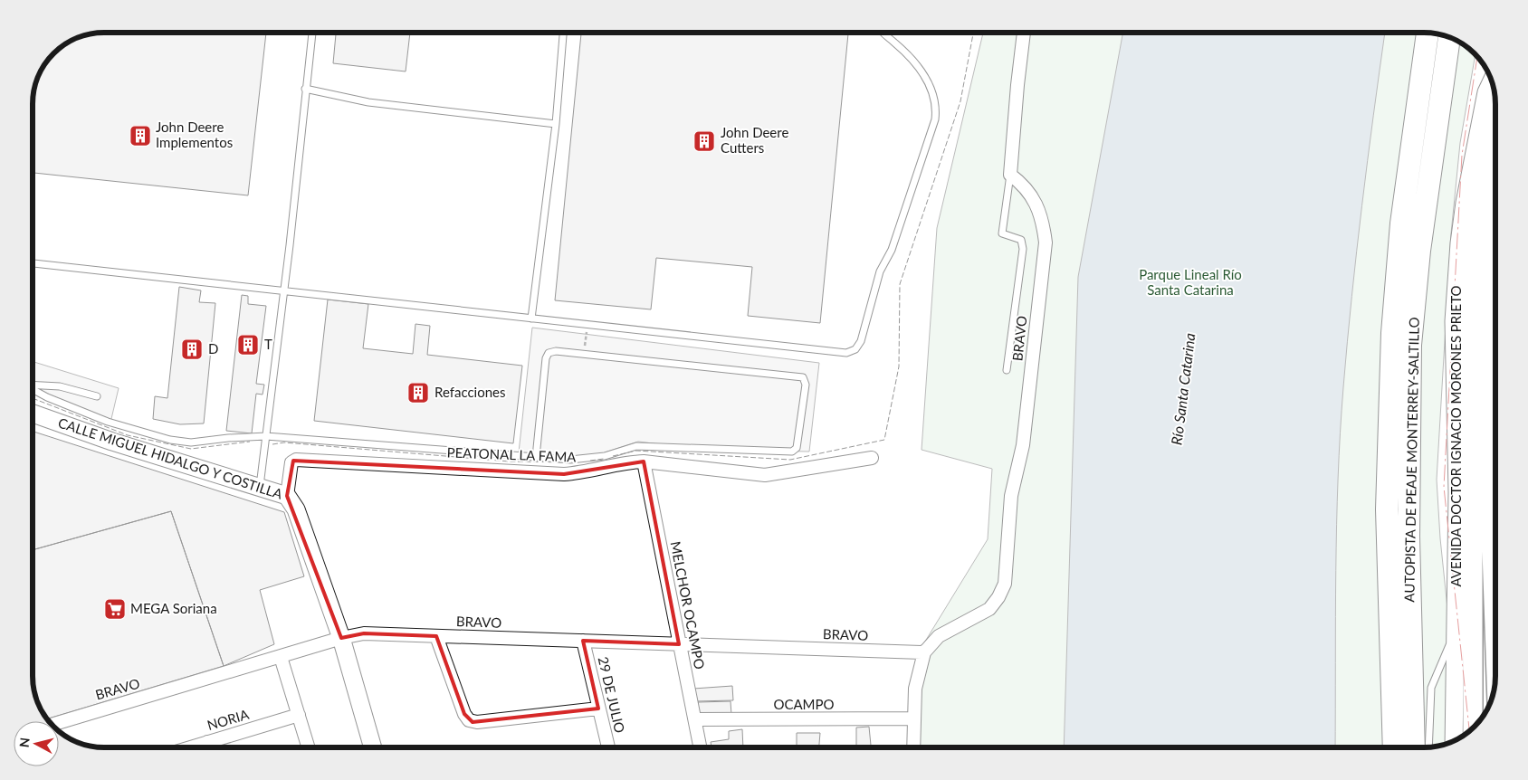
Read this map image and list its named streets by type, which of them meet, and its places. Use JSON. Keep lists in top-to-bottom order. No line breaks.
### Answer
{"streets":{"highway":["AUTOPISTA DE PEAJE MONTERREY-SALTILLO"],"main road":["AVENIDA DOCTOR IGNACIO MORONES PRIETO","CALLE MIGUEL HIDALGO Y COSTILLA"],"street":["BRAVO","PEATONAL LA FAMA","MELCHOR OCAMPO","29 DE JULIO","OCAMPO","NORIA"]},"crossings":[["BRAVO","CALLE MIGUEL HIDALGO Y COSTILLA"],["BRAVO","MELCHOR OCAMPO"],["BRAVO","29 DE JULIO"],["BRAVO","OCAMPO"],["PEATONAL LA FAMA","CALLE MIGUEL HIDALGO Y COSTILLA"],["PEATONAL LA FAMA","MELCHOR OCAMPO"],["MELCHOR OCAMPO","OCAMPO"]],"water":["Río Santa Catarina"],"parks":["Parque Lineal Río Santa Catarina"],"places":{"building":["John Deere Implementos","John Deere Cutters","T","D","Refacciones"],"supermarket":["MEGA Soriana"]},"north":"left"}
